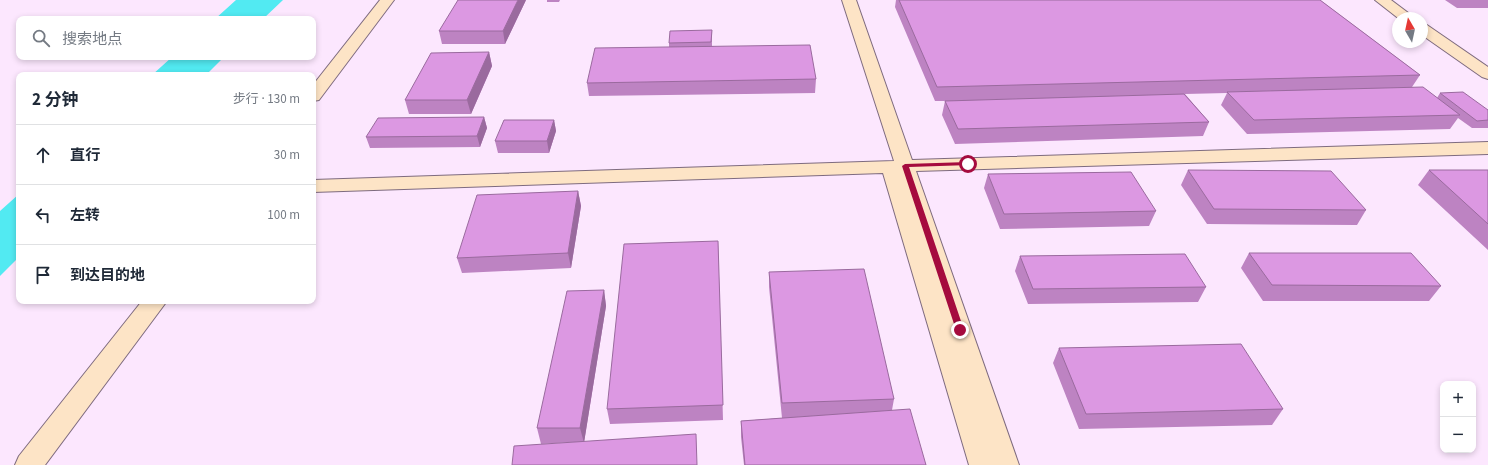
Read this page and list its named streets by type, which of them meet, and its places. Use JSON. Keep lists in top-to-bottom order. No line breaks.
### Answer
{"north":"top","page":{"search":"搜索地点","heading":["2 分钟","步行 · 130 m"],"list":[["直行","30 m"],["左转","100 m"],"到达目的地"],"map_buttons":["+","−"]}}
